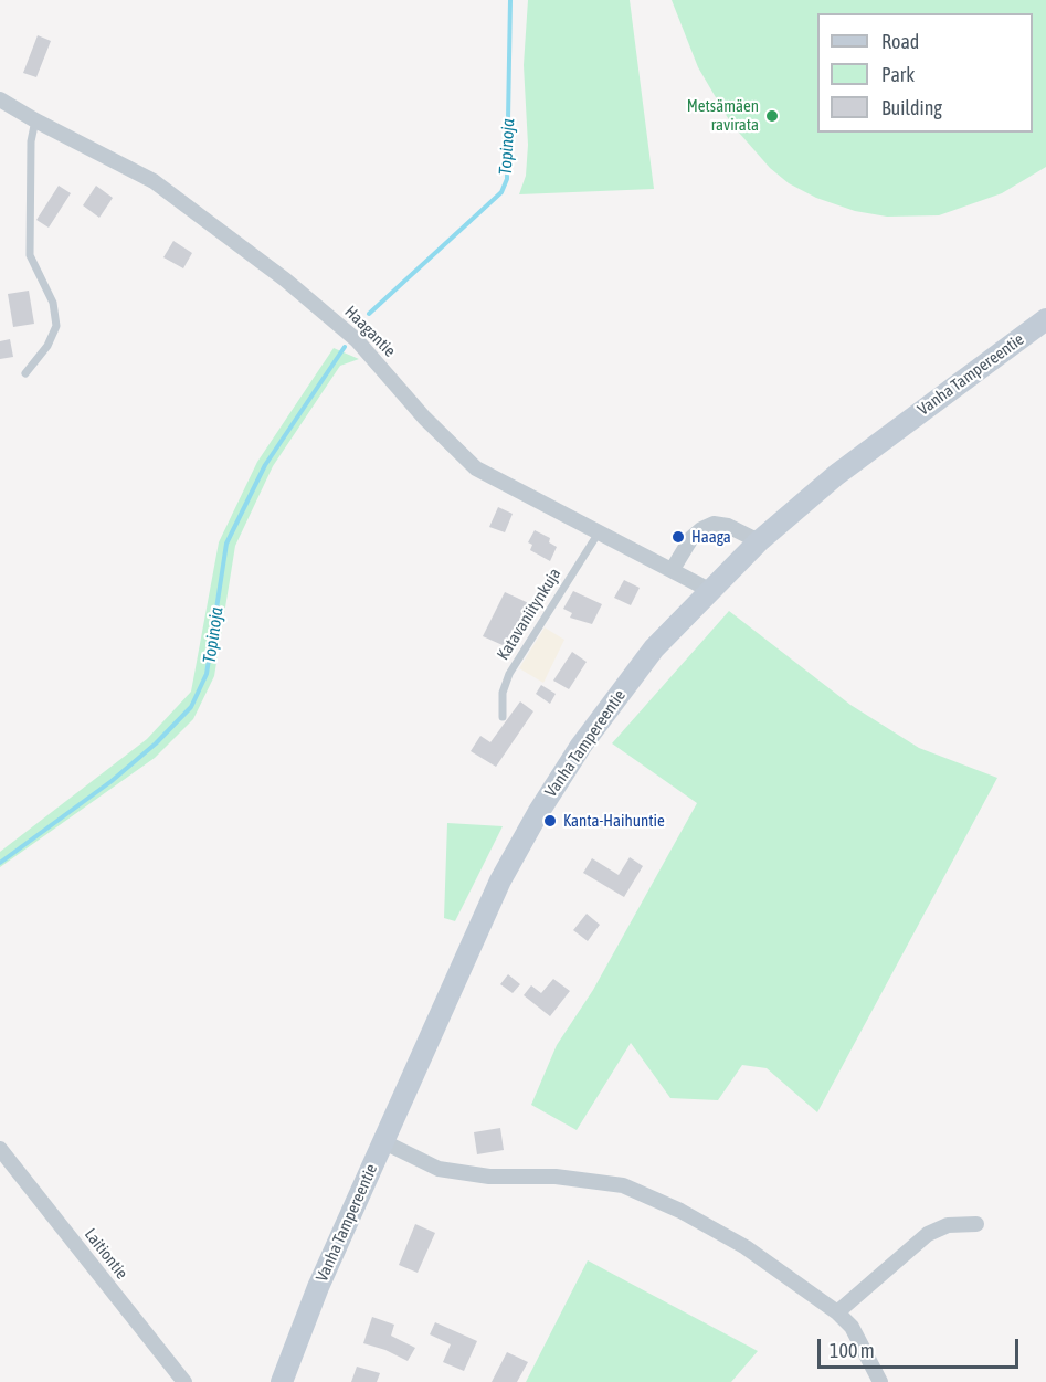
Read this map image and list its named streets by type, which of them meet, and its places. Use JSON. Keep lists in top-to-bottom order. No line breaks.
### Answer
{"streets":{"main road":["Vanha Tampereentie"],"street":["Haagantie","Laitiontie"],"lane":["Katavaniitynkuja"]},"crossings":[["Haagantie","Vanha Tampereentie"],["Haagantie","Katavaniitynkuja"]],"water":["Topinoja"],"places":["Metsämäen ravirata","Haaga","Kanta-Haihuntie"],"legend":["Road","Park","Building"],"scale_bar":"100 m"}
